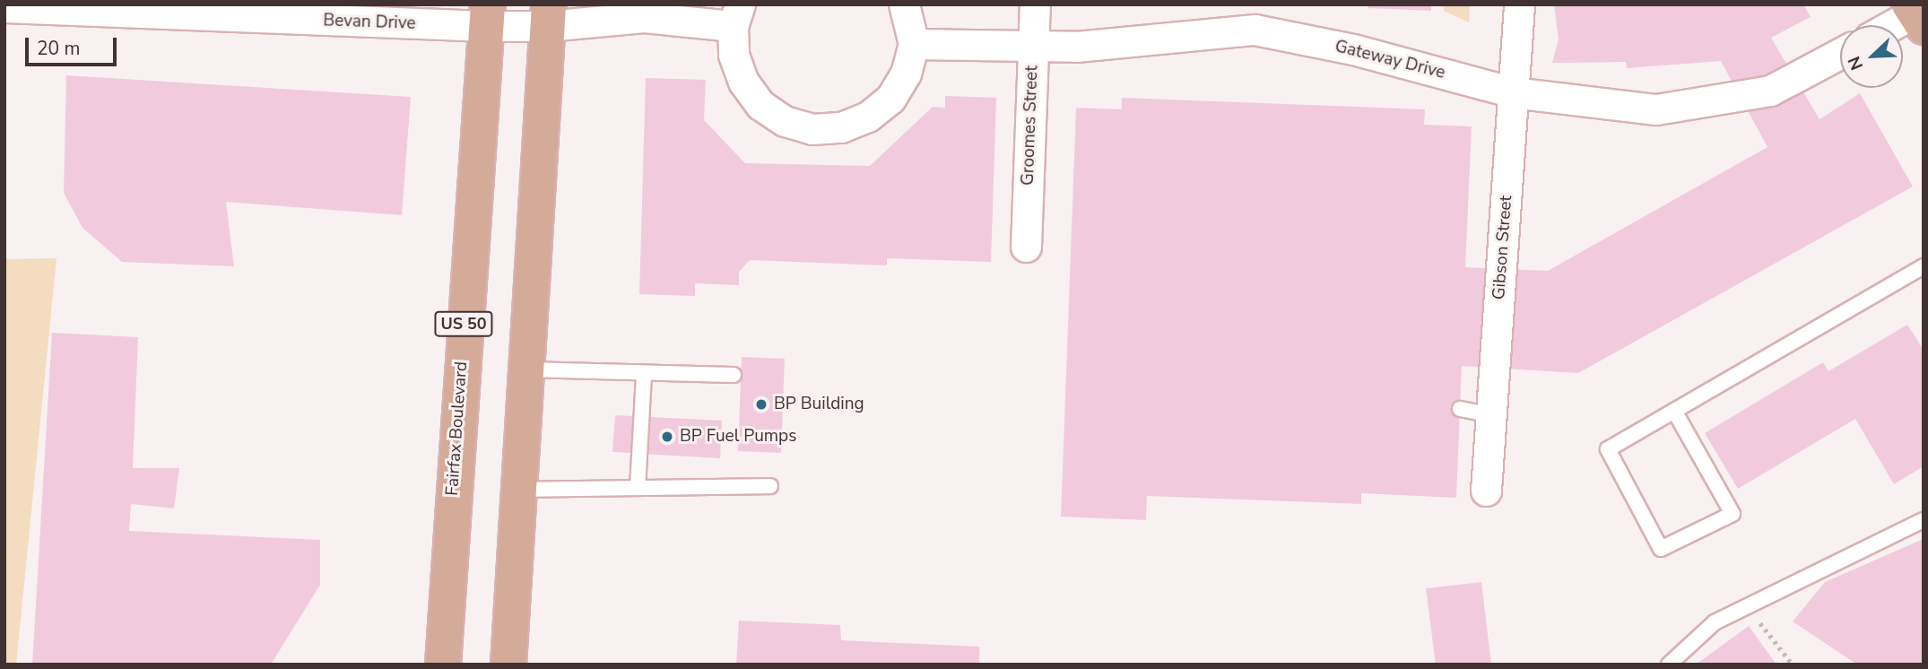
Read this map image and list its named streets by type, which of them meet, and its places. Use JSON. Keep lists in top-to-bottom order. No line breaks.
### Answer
{"streets":{"main road":["US 50","Fairfax Boulevard"],"street":["Bevan Drive","Gateway Drive","Groomes Street","Gibson Street"]},"crossings":[["Bevan Drive","Fairfax Boulevard"],["Gateway Drive","Groomes Street"],["Gateway Drive","Gibson Street"]],"places":["BP Building","BP Fuel Pumps"],"scale_bar":"20 m","north":"bottom left"}
